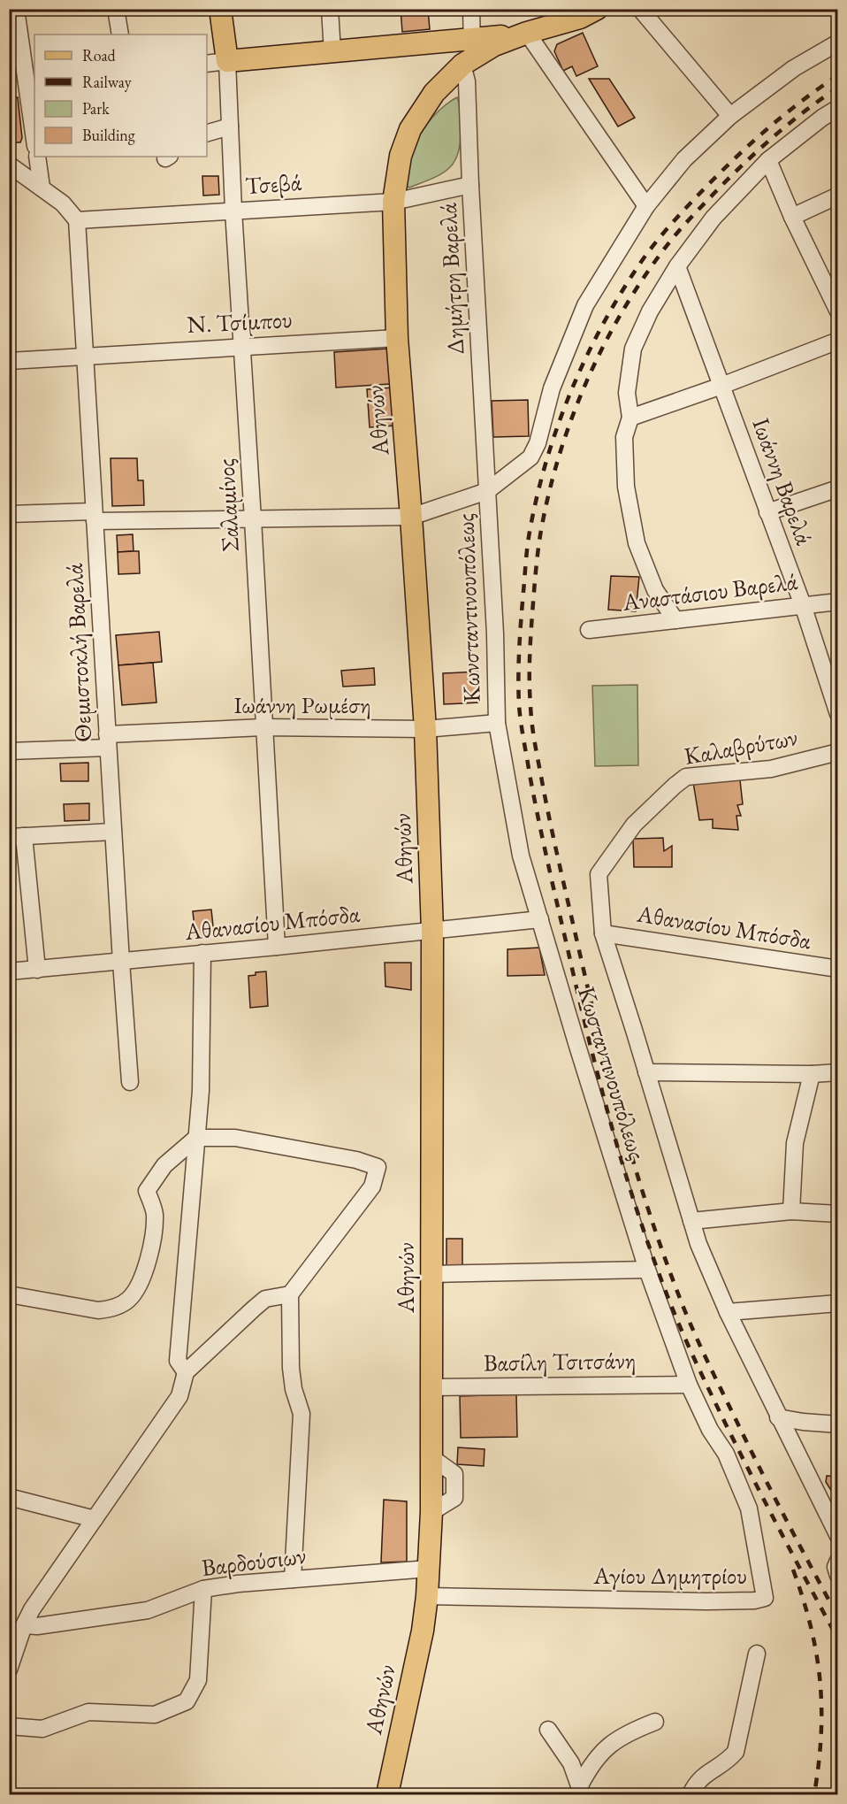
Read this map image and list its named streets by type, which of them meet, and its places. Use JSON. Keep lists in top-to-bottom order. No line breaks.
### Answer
{"streets":{"main road":["Αθηνών"],"street":["Τσεβά","Δημήτρη Βαρελά","N. Τσίμπου","Ιωάννη Βαρελά","Σαλαμίνος","Αναστάσιου Βαρελά","Κωνσταντινουπόλεως","Θεμιστοκλή Βαρελά","Ιωάννη Ρωμέση","Καλαβρύτων","Αθανασίου Μπόσδα","Κωσταντινουπόλεως","Βασίλη Τσιτσάνη","Βαρδούσιων","Αγίου Δημητρίου"]},"crossings":[["Τσεβά","Δημήτρη Βαρελά"],["Τσεβά","Αθηνών"],["Τσεβά","Σαλαμίνος"],["Τσεβά","Θεμιστοκλή Βαρελά"],["Δημήτρη Βαρελά","Αθηνών"],["Δημήτρη Βαρελά","Κωνσταντινουπόλεως"],["N. Τσίμπου","Αθηνών"],["N. Τσίμπου","Σαλαμίνος"],["N. Τσίμπου","Θεμιστοκλή Βαρελά"],["Αθηνών","Κωνσταντινουπόλεως"],["Αθηνών","Ιωάννη Ρωμέση"],["Αθηνών","Αθανασίου Μπόσδα"],["Αθηνών","Βασίλη Τσιτσάνη"],["Αθηνών","Βαρδούσιων"],["Αθηνών","Αγίου Δημητρίου"],["Ιωάννη Βαρελά","Αναστάσιου Βαρελά"],["Σαλαμίνος","Κωνσταντινουπόλεως"],["Σαλαμίνος","Ιωάννη Ρωμέση"],["Σαλαμίνος","Αθανασίου Μπόσδα"],["Κωνσταντινουπόλεως","Θεμιστοκλή Βαρελά"],["Κωνσταντινουπόλεως","Ιωάννη Ρωμέση"],["Κωνσταντινουπόλεως","Κωσταντινουπόλεως"],["Θεμιστοκλή Βαρελά","Ιωάννη Ρωμέση"],["Θεμιστοκλή Βαρελά","Αθανασίου Μπόσδα"],["Ιωάννη Ρωμέση","Κωσταντινουπόλεως"],["Καλαβρύτων","Κωσταντινουπόλεως"],["Αθανασίου Μπόσδα","Κωσταντινουπόλεως"],["Κωσταντινουπόλεως","Βασίλη Τσιτσάνη"],["Κωσταντινουπόλεως","Αγίου Δημητρίου"]],"legend":["Road","Railway","Park","Building"]}
